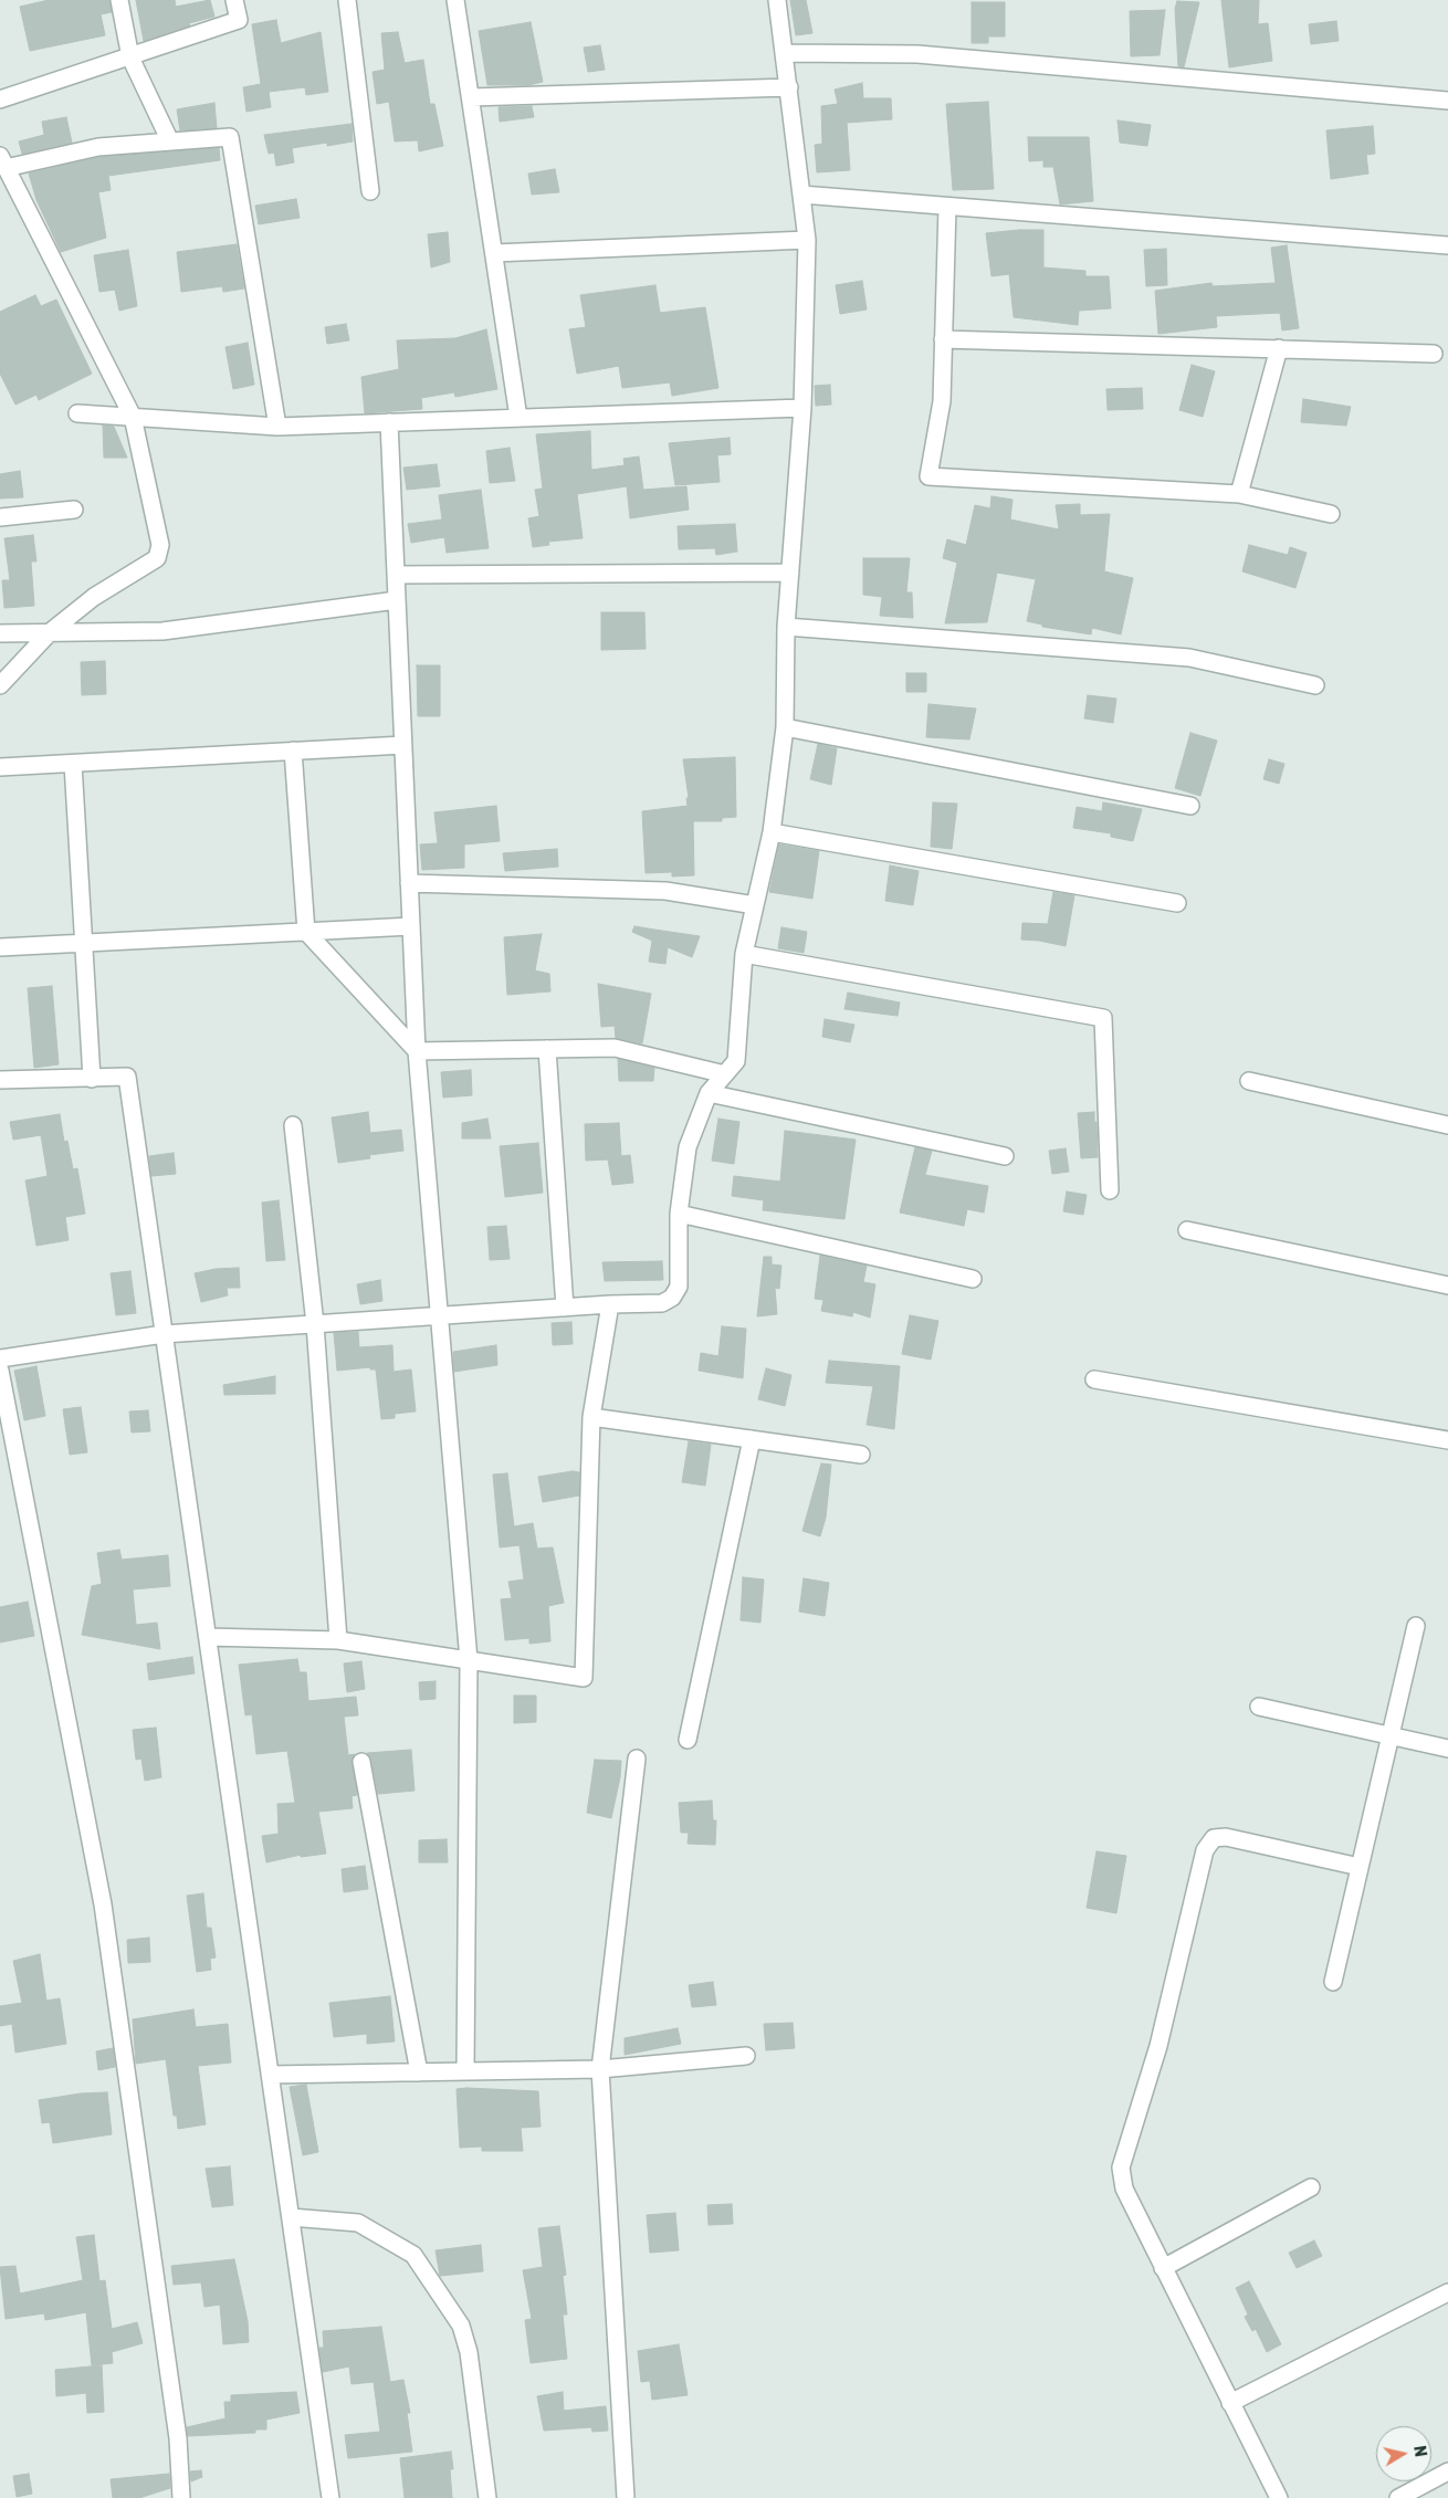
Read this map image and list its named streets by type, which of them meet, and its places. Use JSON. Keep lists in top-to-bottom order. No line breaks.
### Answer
{"north":"right"}
